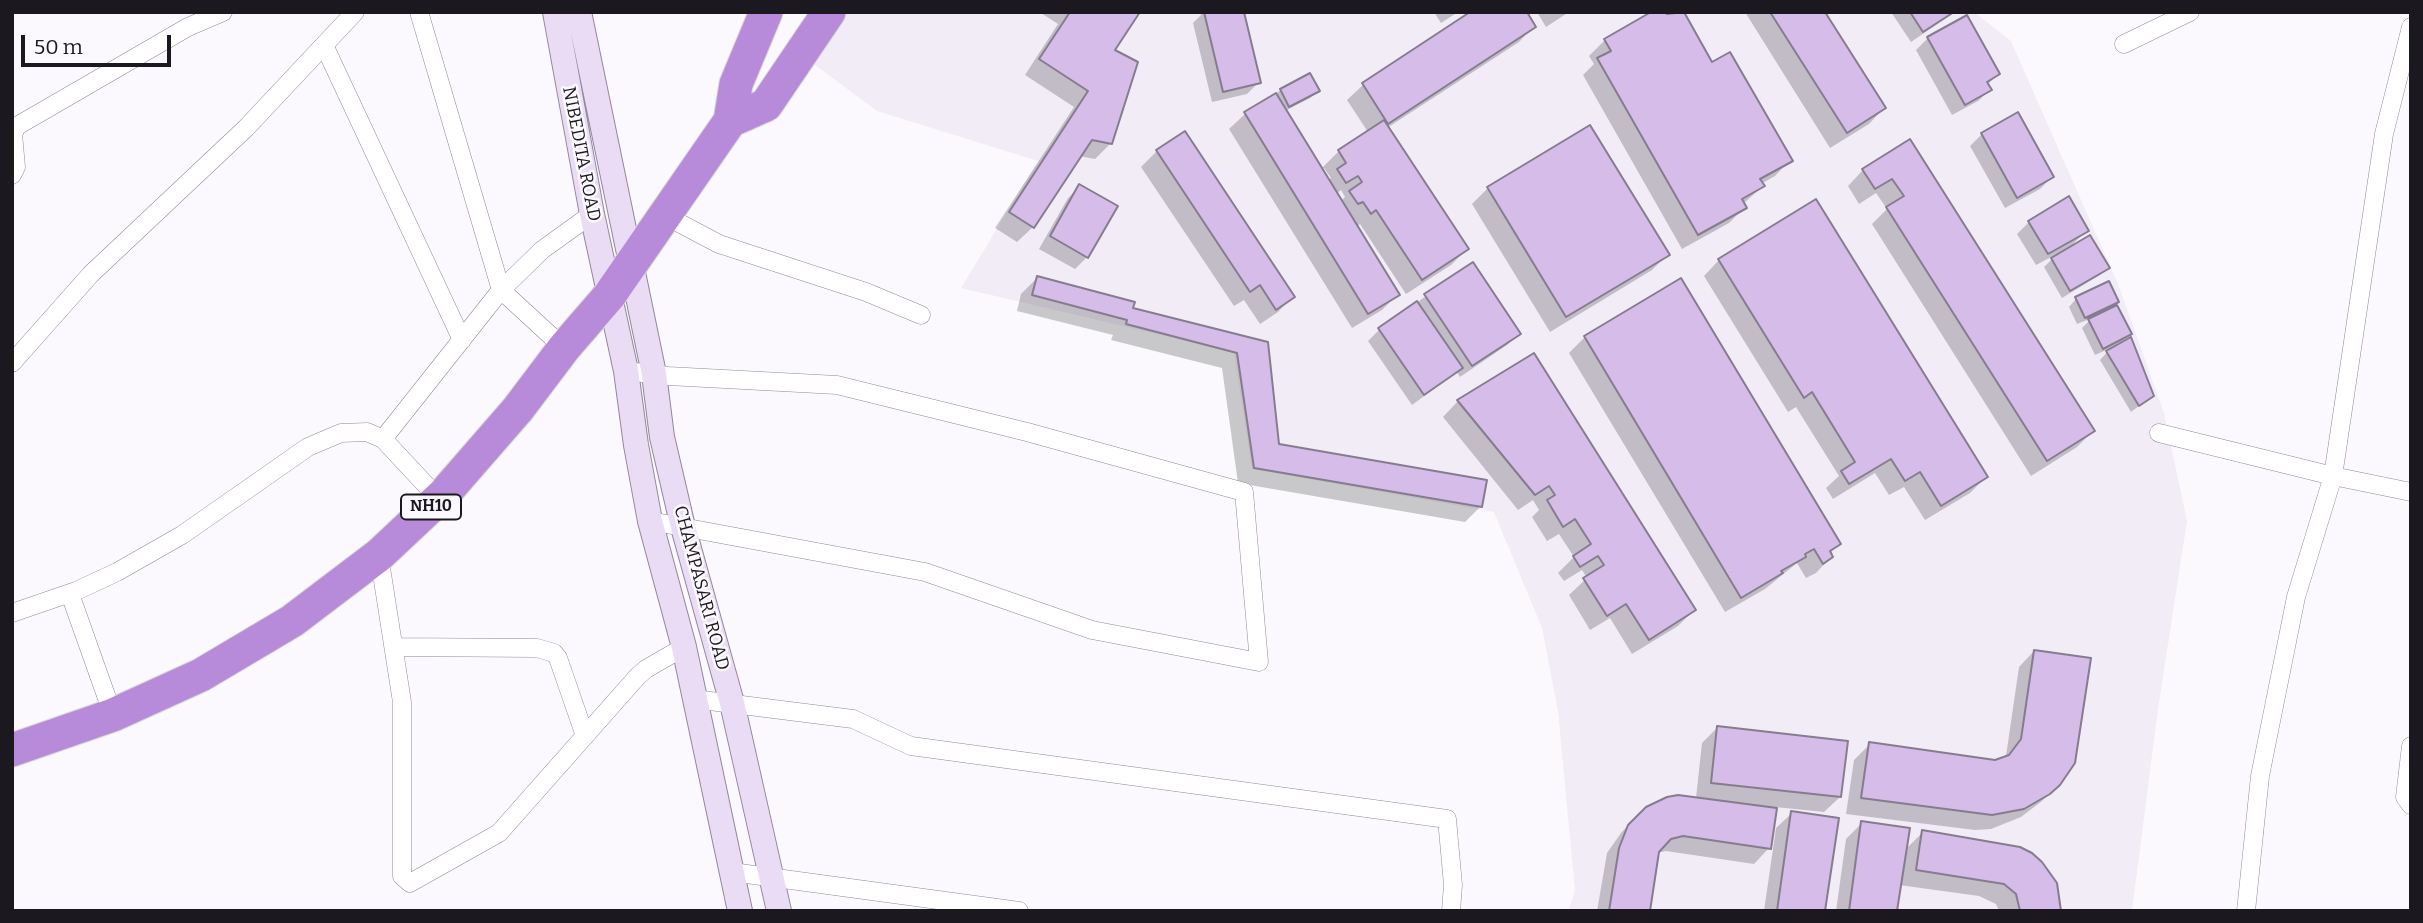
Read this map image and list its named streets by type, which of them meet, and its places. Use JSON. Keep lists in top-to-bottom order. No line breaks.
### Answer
{"streets":{"highway":["NH10"],"main road":["NIBEDITA ROAD","CHAMPASARI ROAD"]},"crossings":[["NIBEDITA ROAD","NH10"],["NIBEDITA ROAD","CHAMPASARI ROAD"],["NH10","CHAMPASARI ROAD"]],"scale_bar":"50 m"}
